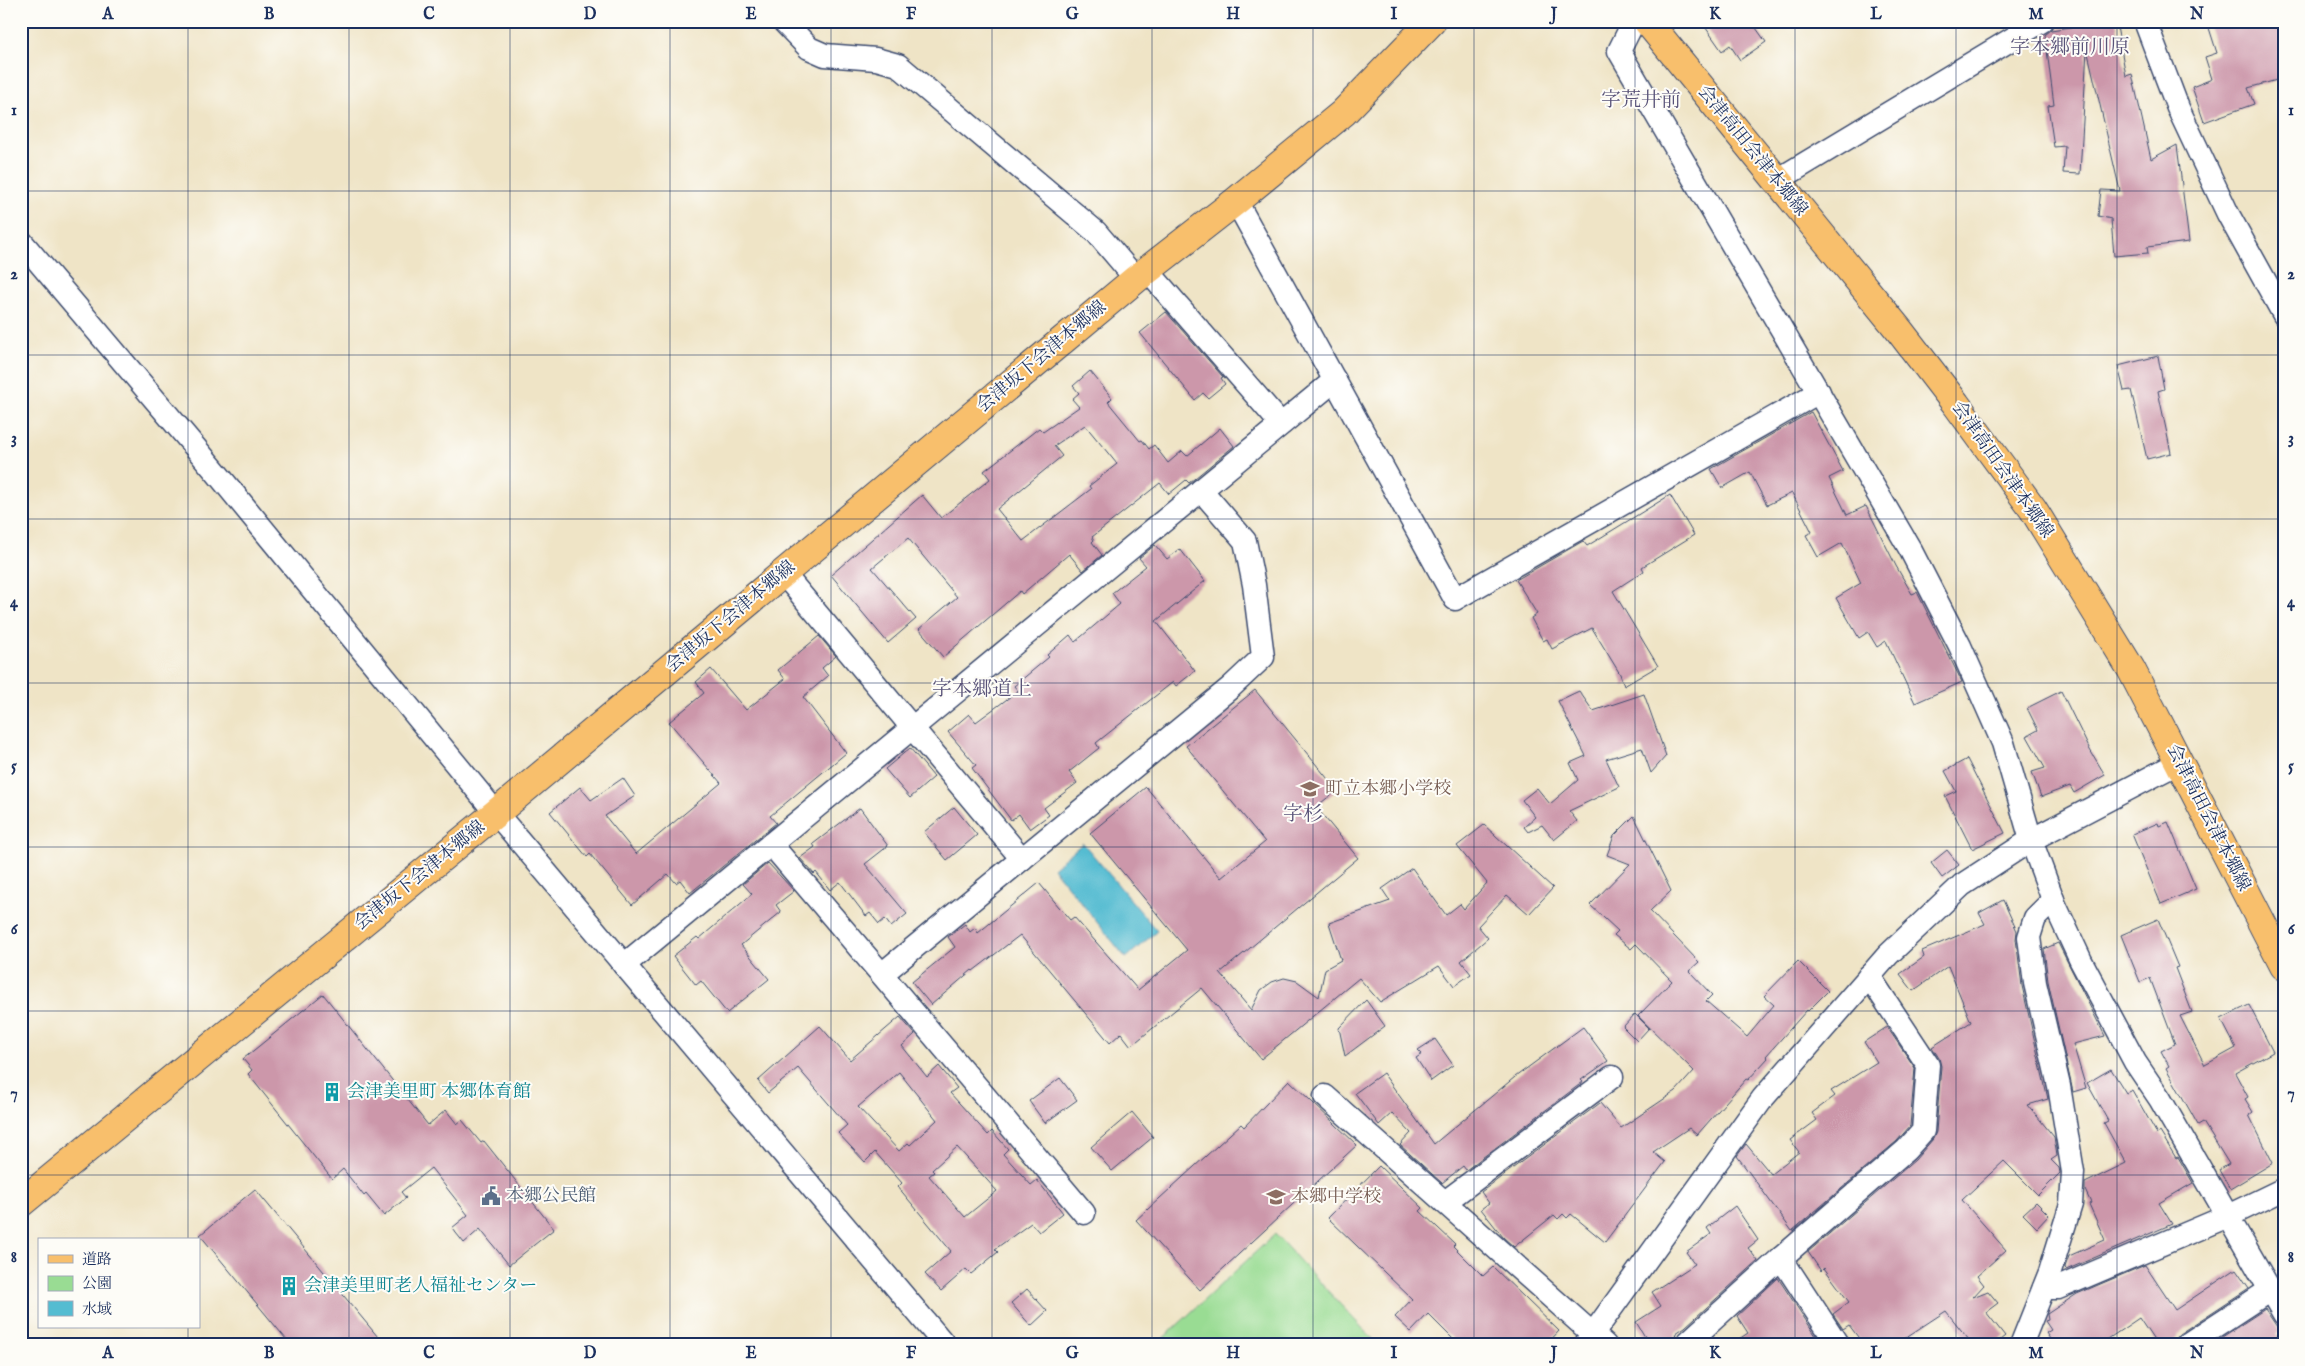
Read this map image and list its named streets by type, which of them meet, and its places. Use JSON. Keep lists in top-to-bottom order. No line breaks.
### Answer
{"streets":{"main road":["会津高田会津本郷線","会津坂下会津本郷線"]},"districts":["字本郷前川原","字荒井前","字本郷道上","字杉"],"places":{"school or university":["町立本郷小学校","本郷中学校"],"building":["会津美里町 本郷体育館","会津美里町老人福祉センター"],"public building":["本郷公民館"]},"legend":["道路","公園","水域"],"grid":{"columns":["A","B","C","D","E","F","G","H","I","J","K","L","M","N"],"rows":["1","2","3","4","5","6","7","8"]}}
